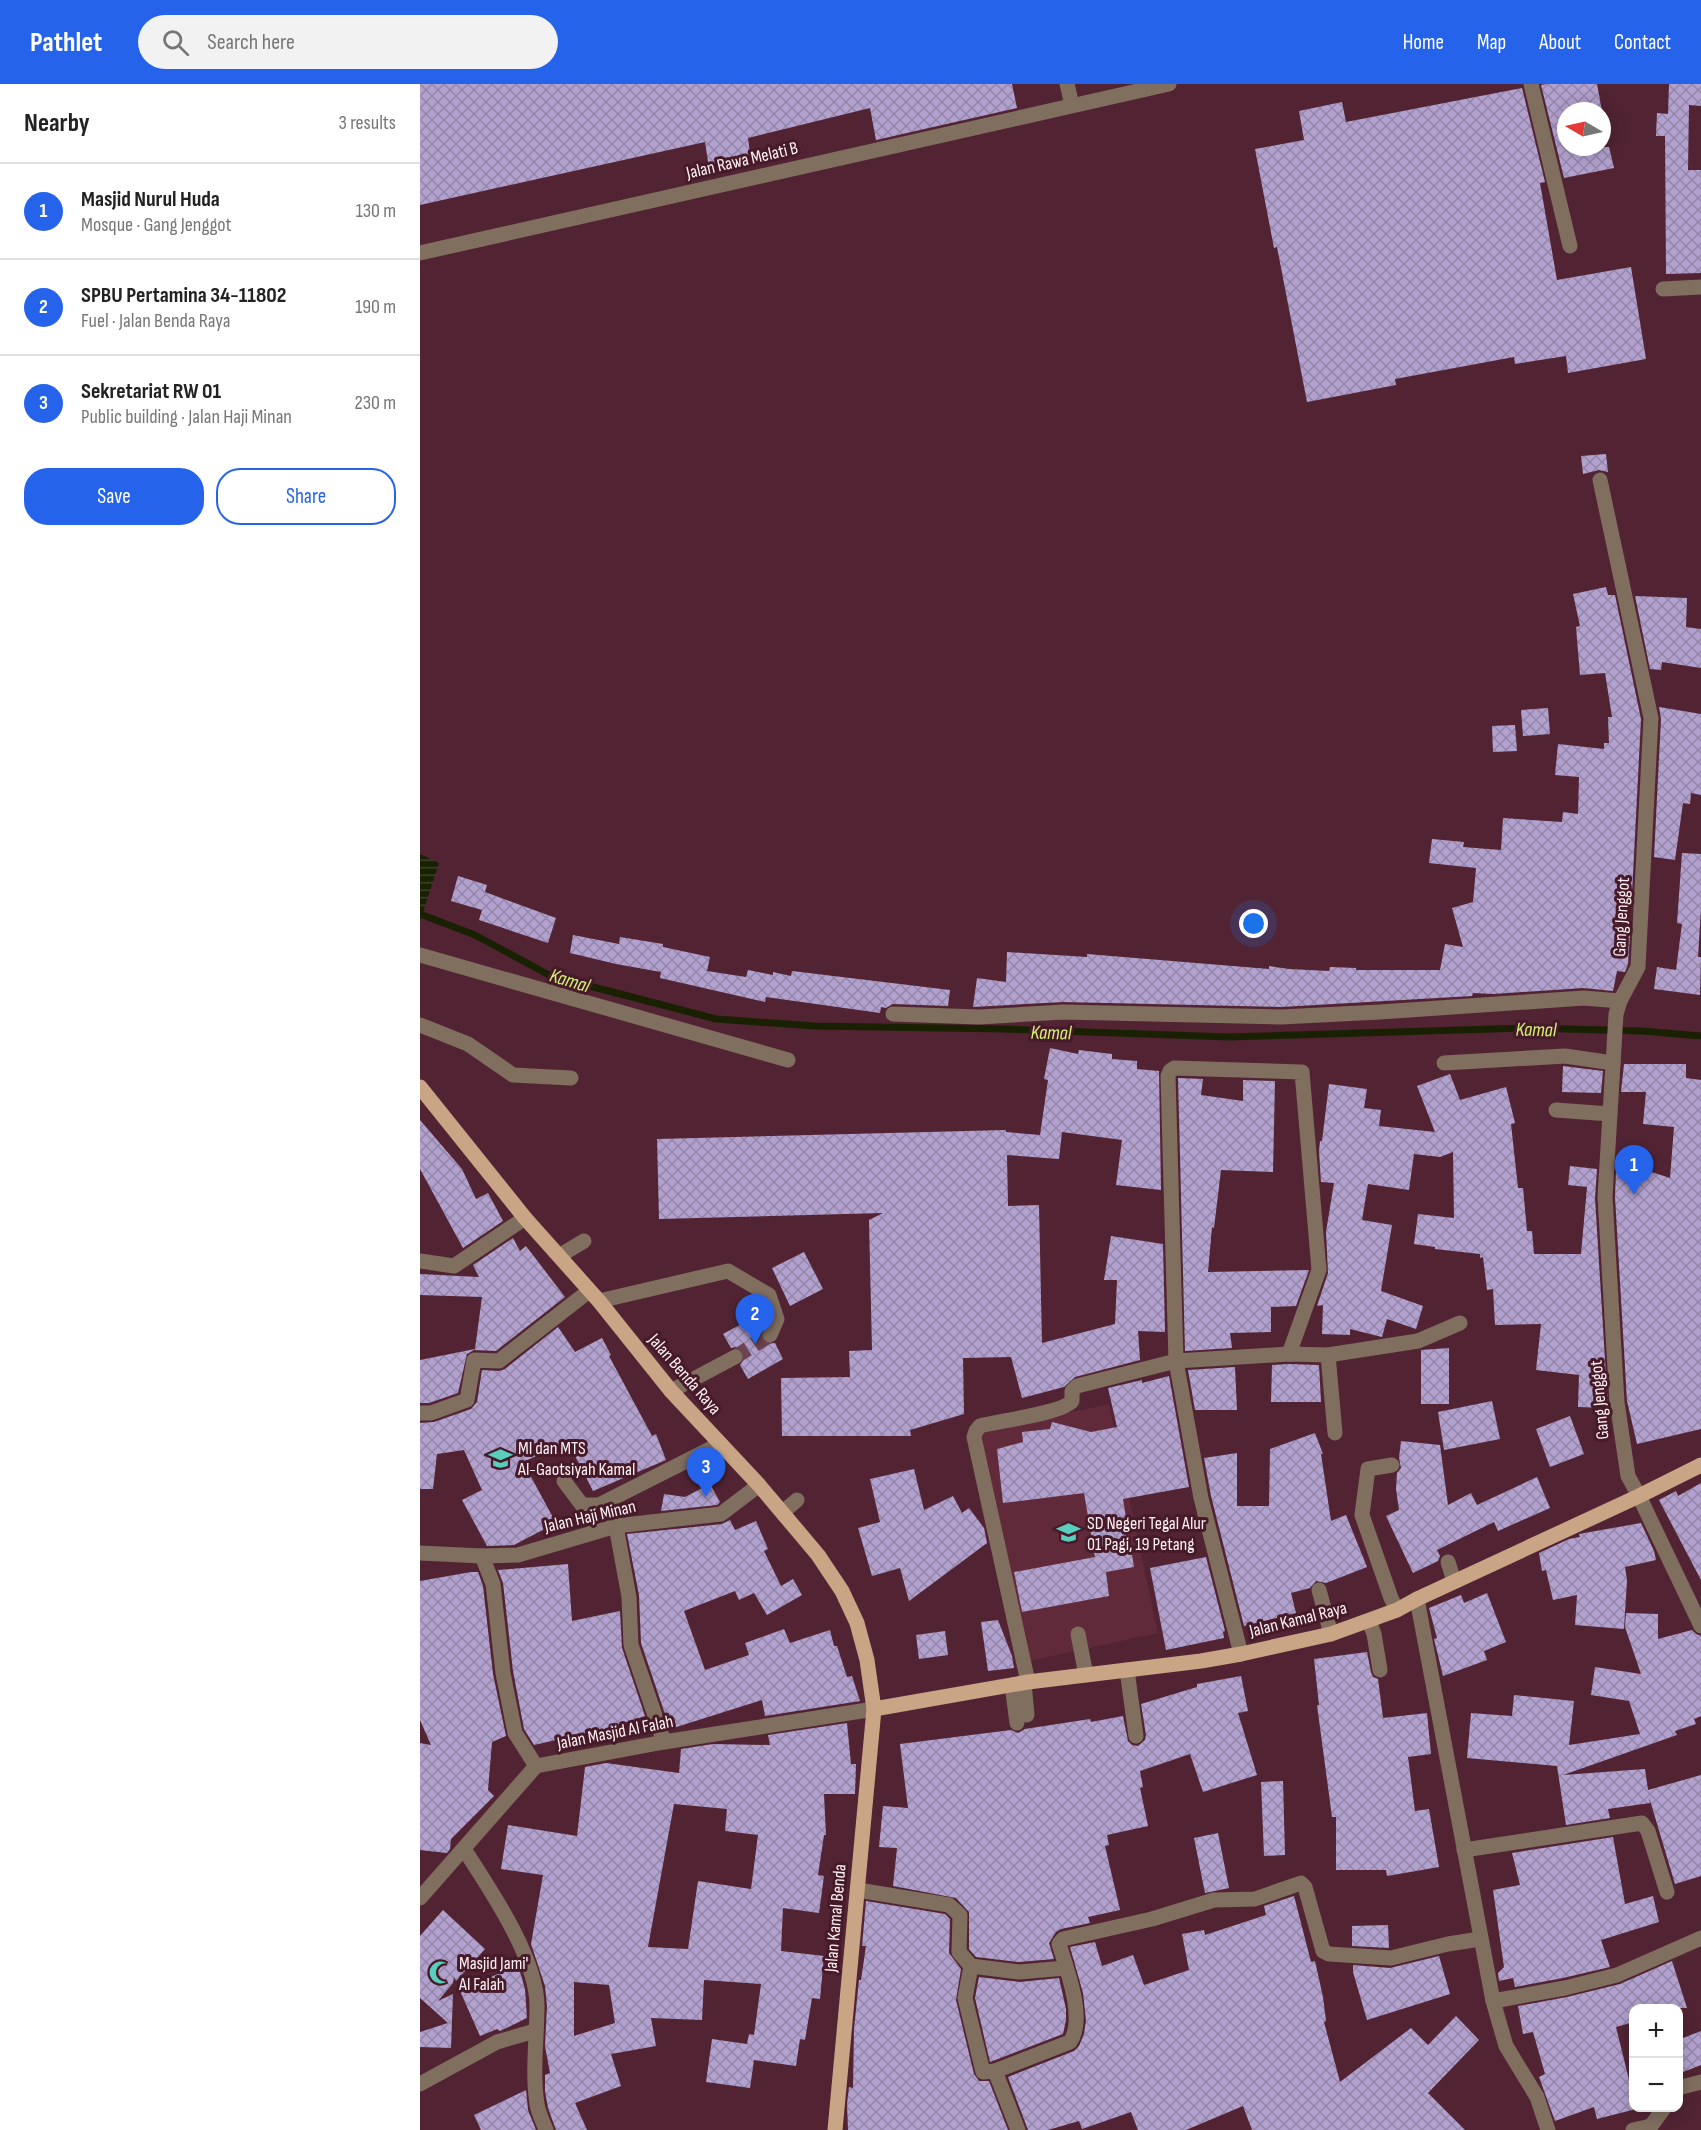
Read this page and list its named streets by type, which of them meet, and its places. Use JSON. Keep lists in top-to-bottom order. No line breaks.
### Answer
{"streets":{"main road":["Jalan Benda Raya","Jalan Kamal Raya","Jalan Kamal Benda"],"street":["Jalan Rawa Melati B","Gang Jenggot","Jalan Haji Minan","Jalan Masjid Al Falah"]},"crossings":[["Gang Jenggot","Jalan Kamal Raya"],["Jalan Benda Raya","Jalan Haji Minan"],["Jalan Benda Raya","Jalan Kamal Raya"],["Jalan Benda Raya","Jalan Masjid Al Falah"],["Jalan Benda Raya","Jalan Kamal Benda"],["Jalan Kamal Raya","Jalan Masjid Al Falah"],["Jalan Kamal Raya","Jalan Kamal Benda"],["Jalan Masjid Al Falah","Jalan Kamal Benda"]],"water":["Kamal"],"places":{"school or university":["MI dan MTS Al-Gaotsiyah Kamal","SD Negeri Tegal Alur 01 Pagi, 19 Petang"],"mosque":["Masjid Jami' Al Falah"]},"north":"left","page":{"header":"Pathlet","search":"Search here","nav":["Home","Map","About","Contact"],"heading":["Nearby","3 results"],"list":[{"mark":"1","name":"Masjid Nurul Huda","note":"Mosque · Gang Jenggot","value":"130 m"},{"mark":"2","name":"SPBU Pertamina 34-11802","note":"Fuel · Jalan Benda Raya","value":"190 m"},{"mark":"3","name":"Sekretariat RW 01","note":"Public building · Jalan Haji Minan","value":"230 m"}],"buttons":["Save","Share"],"pins":["1","2","3"],"map_buttons":["+","−"]}}
